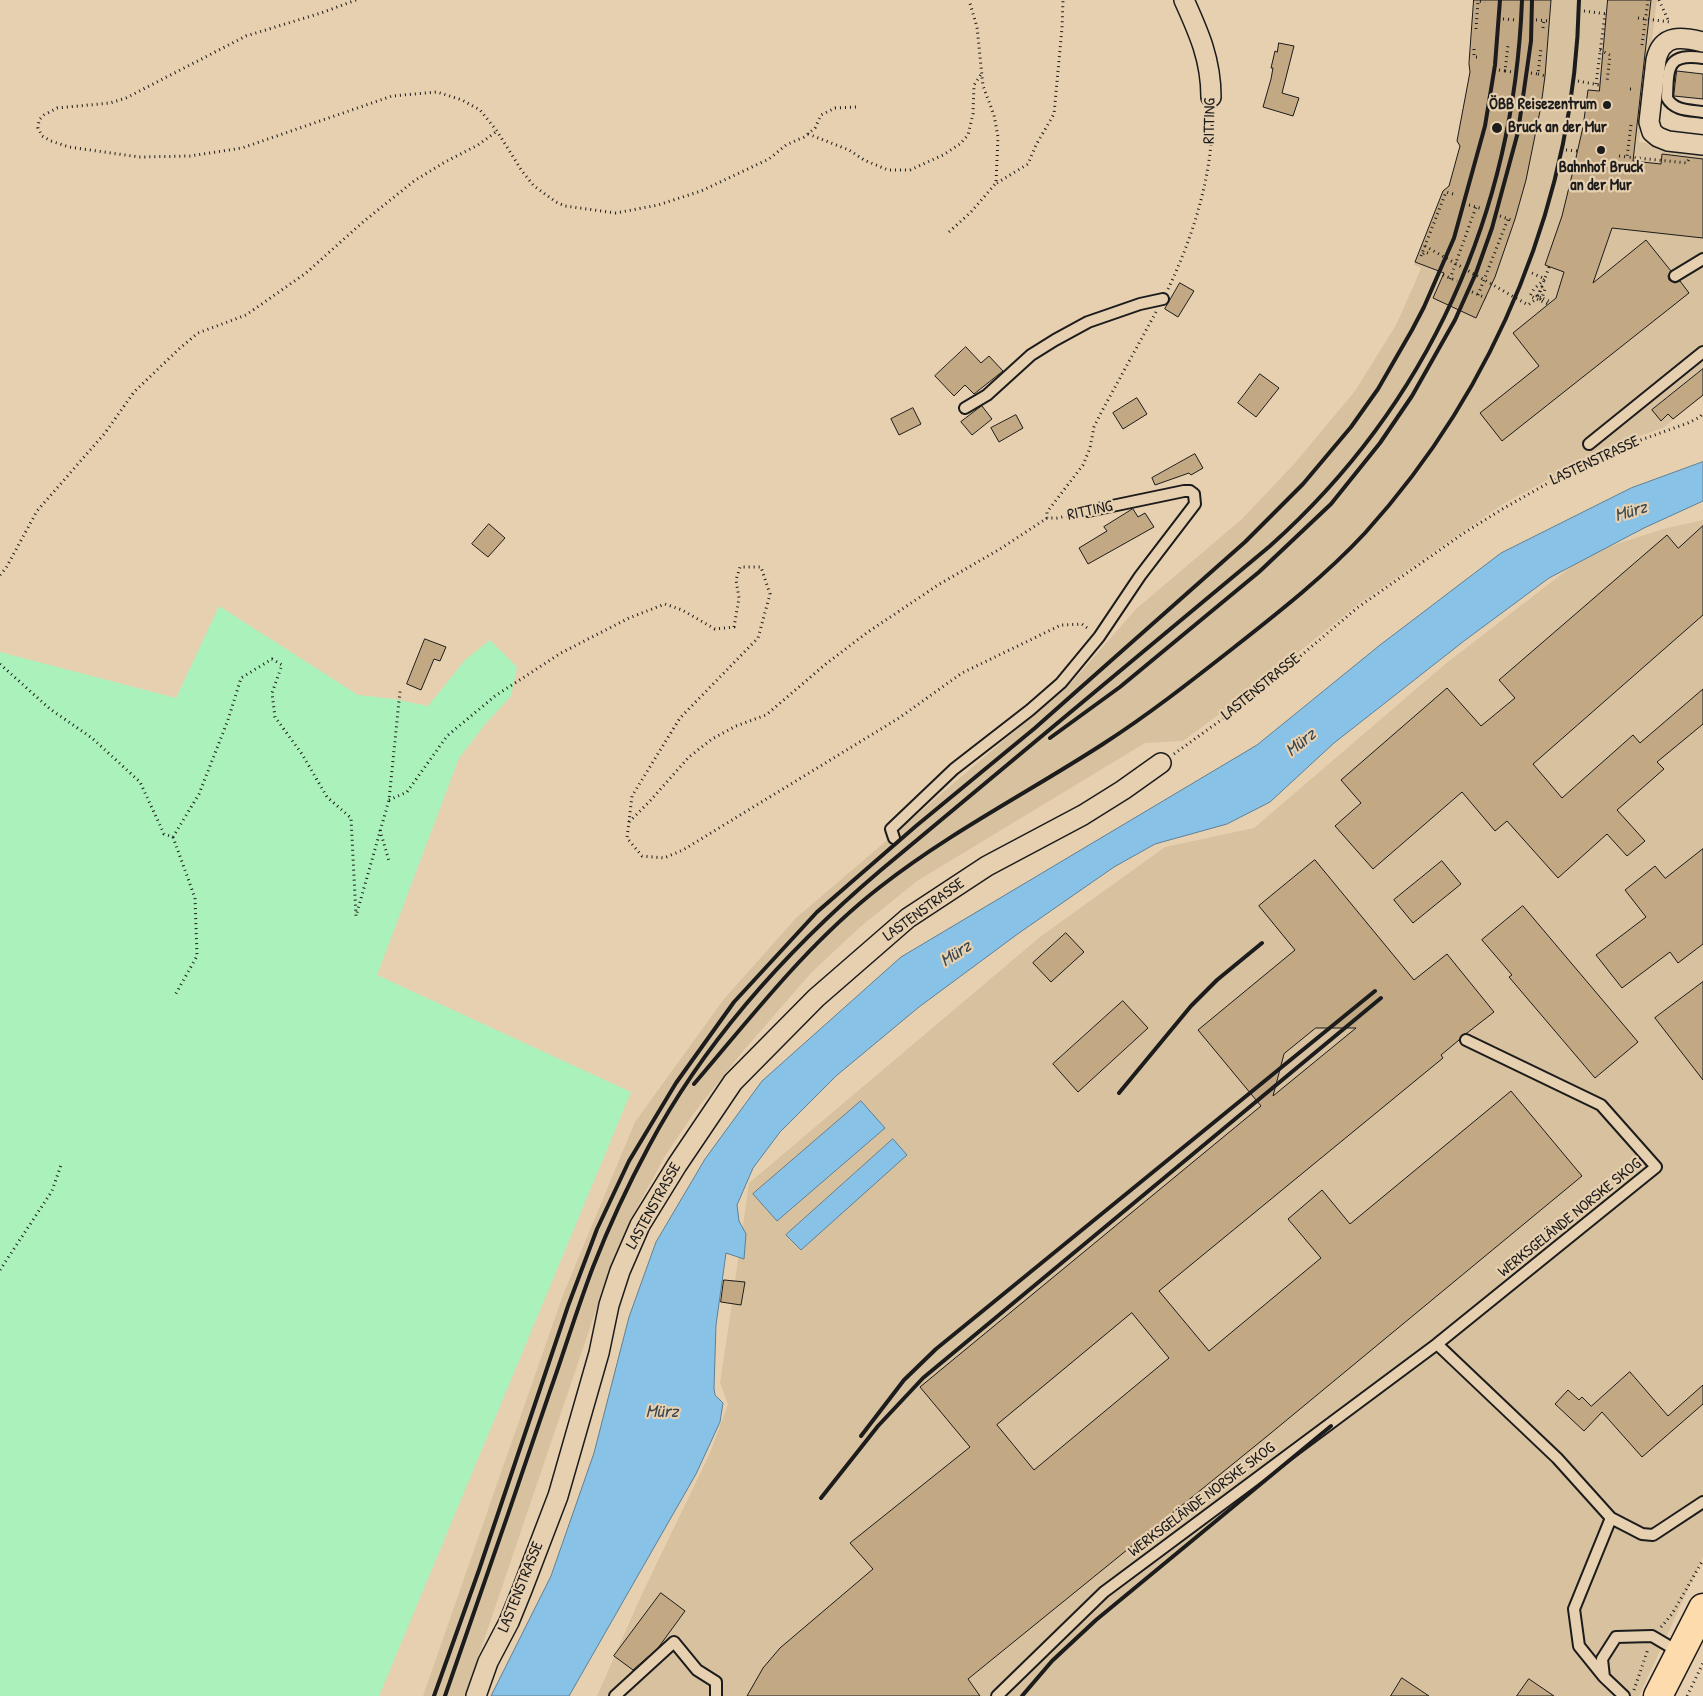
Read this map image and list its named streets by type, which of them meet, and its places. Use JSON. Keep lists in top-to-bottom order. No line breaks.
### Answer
{"streets":{"street":["RITTING","LASTENSTRASSE"],"lane":["WERKSGELÄNDE NORSKE SKOG"]},"water":["Mürz"],"places":["ÖBB Reisezentrum","Bruck an der Mur","Bahnhof Bruck an der Mur"]}
